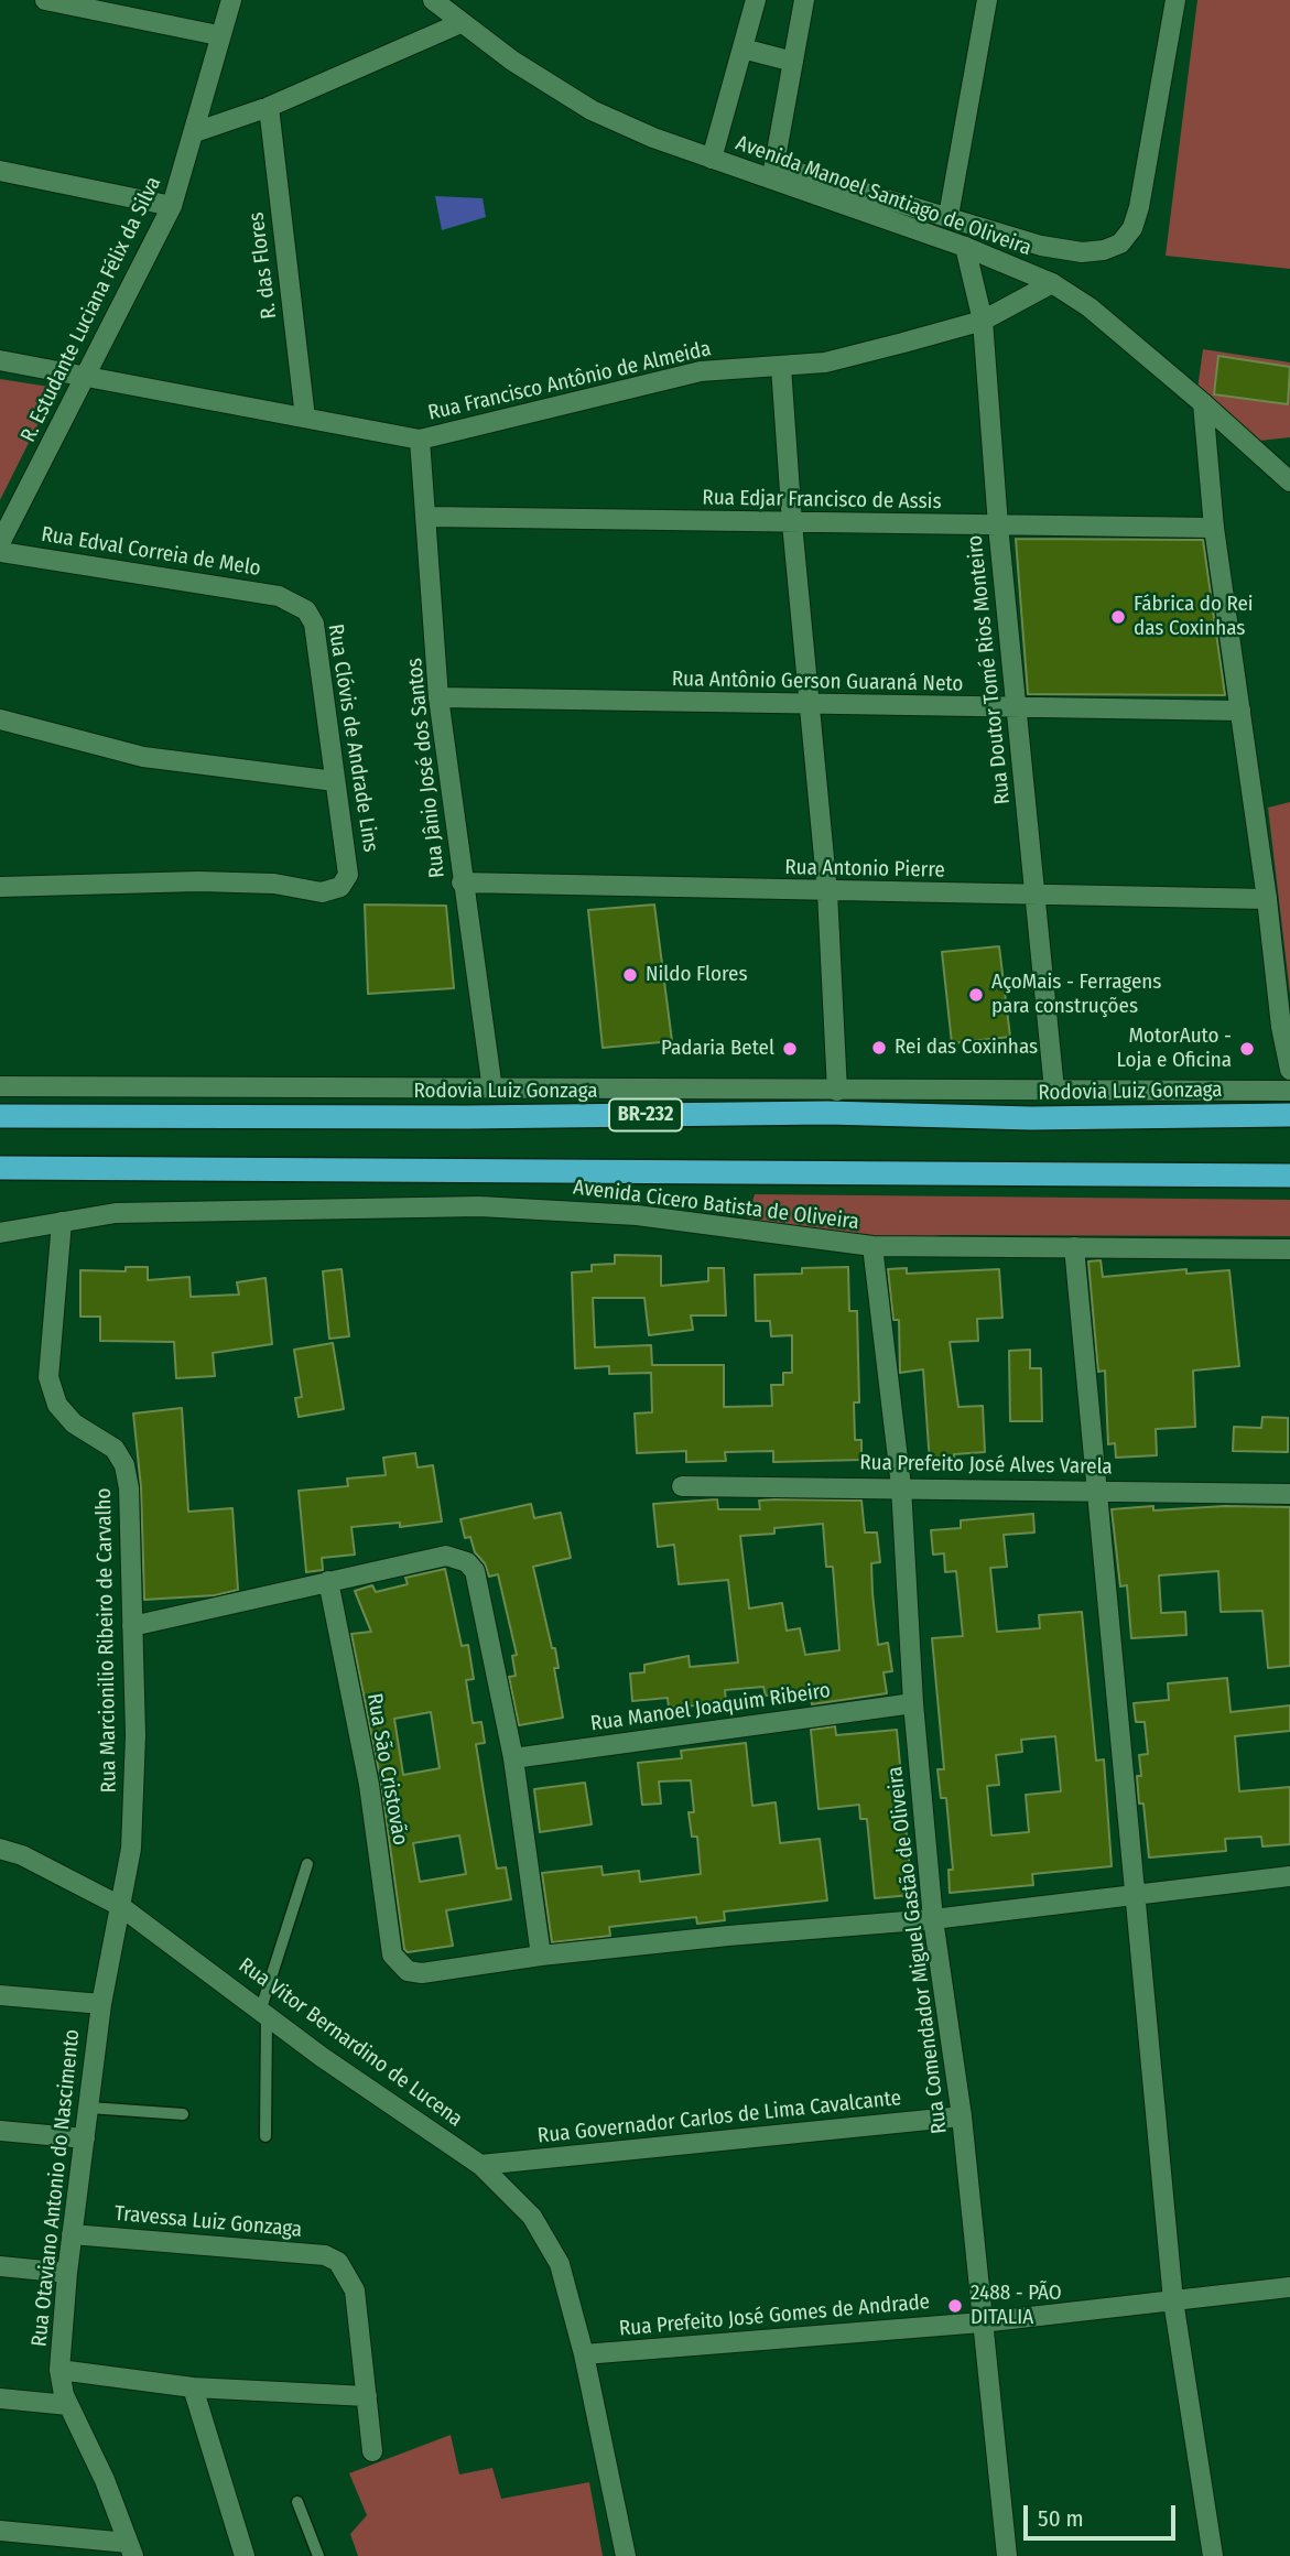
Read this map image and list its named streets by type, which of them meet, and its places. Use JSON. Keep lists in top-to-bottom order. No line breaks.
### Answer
{"streets":{"highway":["Rodovia Luiz Gonzaga","BR-232"],"street":["Avenida Manoel Santiago de Oliveira","R. das Flores","R. Estudante Luciana Félix da Silva","Rua Francisco Antônio de Almeida","Rua Edjar Francisco de Assis","Rua Edval Correia de Melo","Rua Doutor Tomé Rios Monteiro","Rua Antônio Gerson Guaraná Neto","Rua Clóvis de Andrade Lins","Rua Jânio José dos Santos","Rua Antonio Pierre","Avenida Cicero Batista de Oliveira","Rua Prefeito José Alves Varela","Rua Marcionilio Ribeiro de Carvalho","Rua Manoel Joaquim Ribeiro","Rua São Cristovão","Rua Comendador Miguel Gastão de Oliveira","Rua Vitor Bernardino de Lucena","Rua Governador Carlos de Lima Cavalcante","Rua Otaviano Antonio do Nascimento","Travessa Luiz Gonzaga","Rua Prefeito José Gomes de Andrade"]},"crossings":[["Avenida Manoel Santiago de Oliveira","Rua Francisco Antônio de Almeida"],["Avenida Manoel Santiago de Oliveira","Rua Doutor Tomé Rios Monteiro"],["R. das Flores","Rua Francisco Antônio de Almeida"],["R. Estudante Luciana Félix da Silva","Rua Francisco Antônio de Almeida"],["Rua Francisco Antônio de Almeida","Rua Doutor Tomé Rios Monteiro"],["Rua Francisco Antônio de Almeida","Rua Jânio José dos Santos"],["Rua Edjar Francisco de Assis","Rua Doutor Tomé Rios Monteiro"],["Rua Edjar Francisco de Assis","Rua Jânio José dos Santos"],["Rua Edval Correia de Melo","Rua Clóvis de Andrade Lins"],["Rua Doutor Tomé Rios Monteiro","Rua Antônio Gerson Guaraná Neto"],["Rua Doutor Tomé Rios Monteiro","Rua Antonio Pierre"],["Rua Antônio Gerson Guaraná Neto","Rua Jânio José dos Santos"],["Rua Jânio José dos Santos","Rua Antonio Pierre"],["Avenida Cicero Batista de Oliveira","Rua Marcionilio Ribeiro de Carvalho"],["Avenida Cicero Batista de Oliveira","Rua Comendador Miguel Gastão de Oliveira"],["Rua Prefeito José Alves Varela","Rua Comendador Miguel Gastão de Oliveira"],["Rua Marcionilio Ribeiro de Carvalho","Rua Vitor Bernardino de Lucena"],["Rua Marcionilio Ribeiro de Carvalho","Rua Otaviano Antonio do Nascimento"],["Rua Manoel Joaquim Ribeiro","Rua Comendador Miguel Gastão de Oliveira"],["Rua Comendador Miguel Gastão de Oliveira","Rua Governador Carlos de Lima Cavalcante"],["Rua Comendador Miguel Gastão de Oliveira","Rua Prefeito José Gomes de Andrade"],["Rua Vitor Bernardino de Lucena","Rua Governador Carlos de Lima Cavalcante"],["Rua Vitor Bernardino de Lucena","Rua Otaviano Antonio do Nascimento"],["Rua Vitor Bernardino de Lucena","Rua Prefeito José Gomes de Andrade"],["Rua Otaviano Antonio do Nascimento","Travessa Luiz Gonzaga"]],"places":["Fábrica do Rei das Coxinhas","Nildo Flores","AçoMais - Ferragens para construções","Rei das Coxinhas","Padaria Betel","MotorAuto - Loja e Oficina","2488 - PÃO DITALIA"],"scale_bar":"50 m"}
